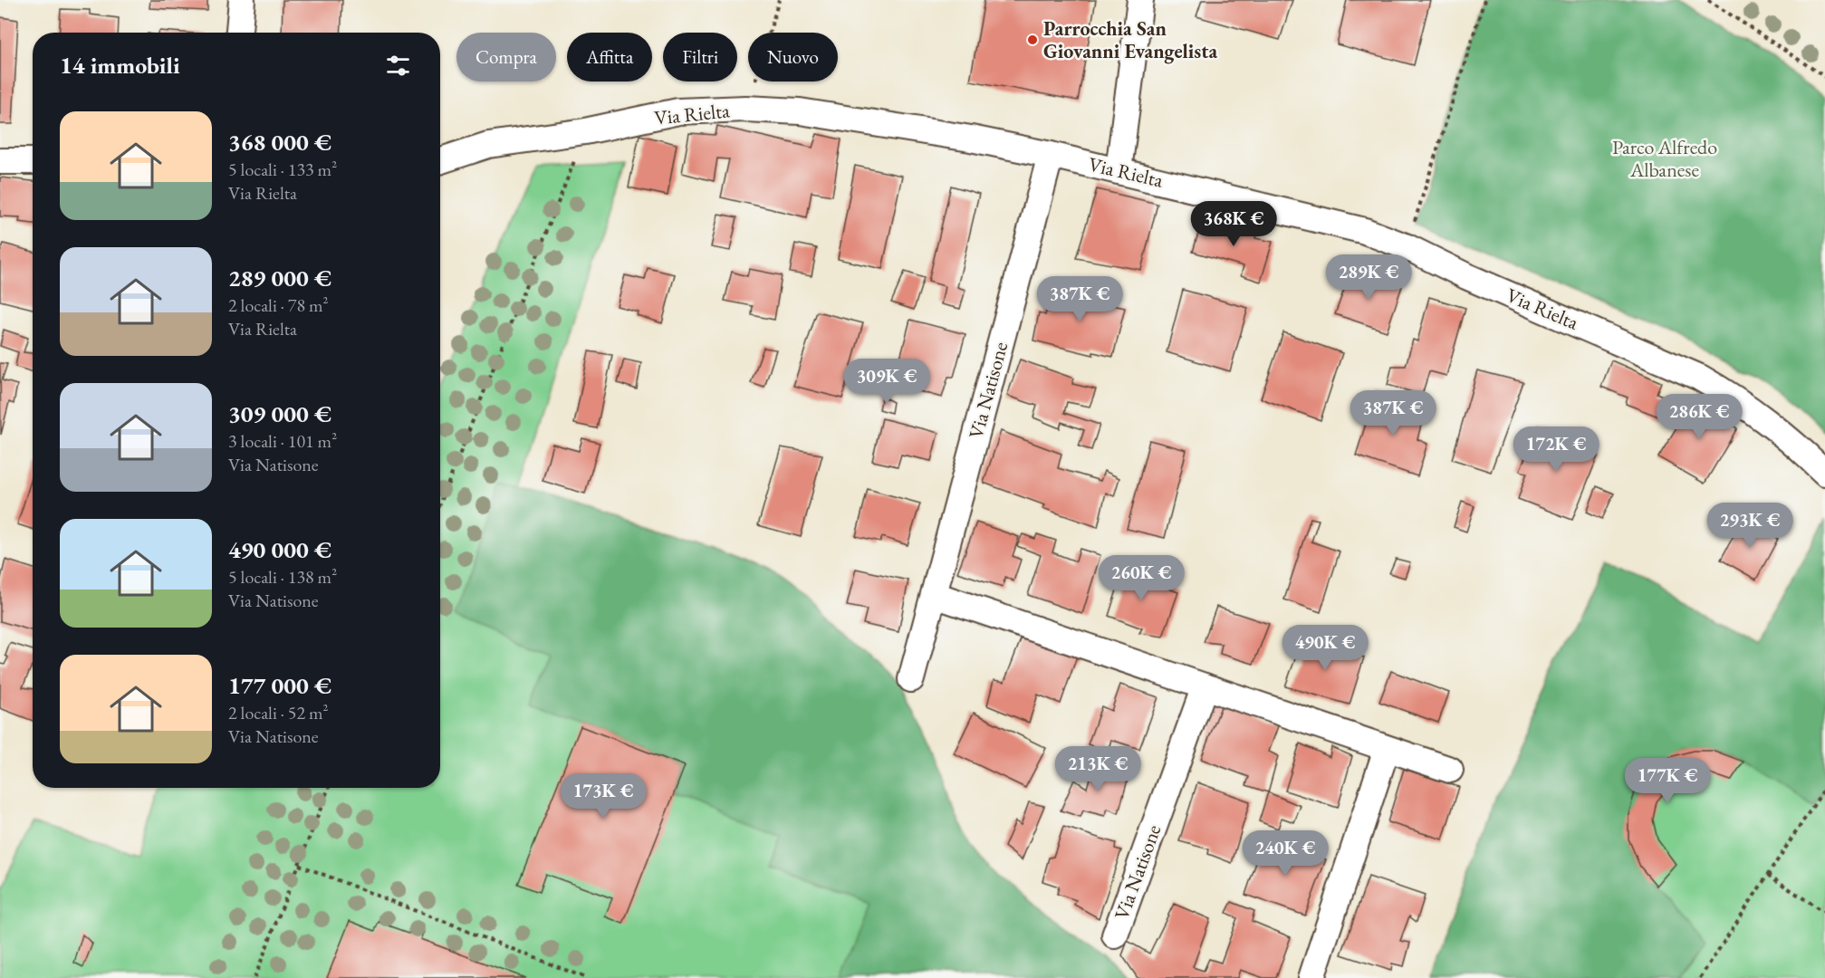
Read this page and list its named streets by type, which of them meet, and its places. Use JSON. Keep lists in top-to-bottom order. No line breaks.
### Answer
{"streets":{"street":["Via Rielta","Via Natisone"]},"crossings":[["Via Rielta","Via Natisone"]],"parks":["Parco Alfredo Albanese"],"places":["Parrocchia San Giovanni Evangelista"],"page":{"chip":["Compra","Affitta","Filtri","Nuovo"],"heading":"14 immobili","list":[{"name":"368 000 €","note":"5 locali · 133 m² · Via Rielta"},{"name":"289 000 €","note":"2 locali · 78 m² · Via Rielta"},{"name":"309 000 €","note":"3 locali · 101 m² · Via Natisone"},{"name":"490 000 €","note":"5 locali · 138 m² · Via Natisone"},{"name":"177 000 €","note":"2 locali · 52 m² · Via Natisone"}],"price":["368K €","289K €","387K €","309K €","387K €","286K €","172K €","293K €","260K €","490K €","213K €","177K €","173K €","240K €"]}}
